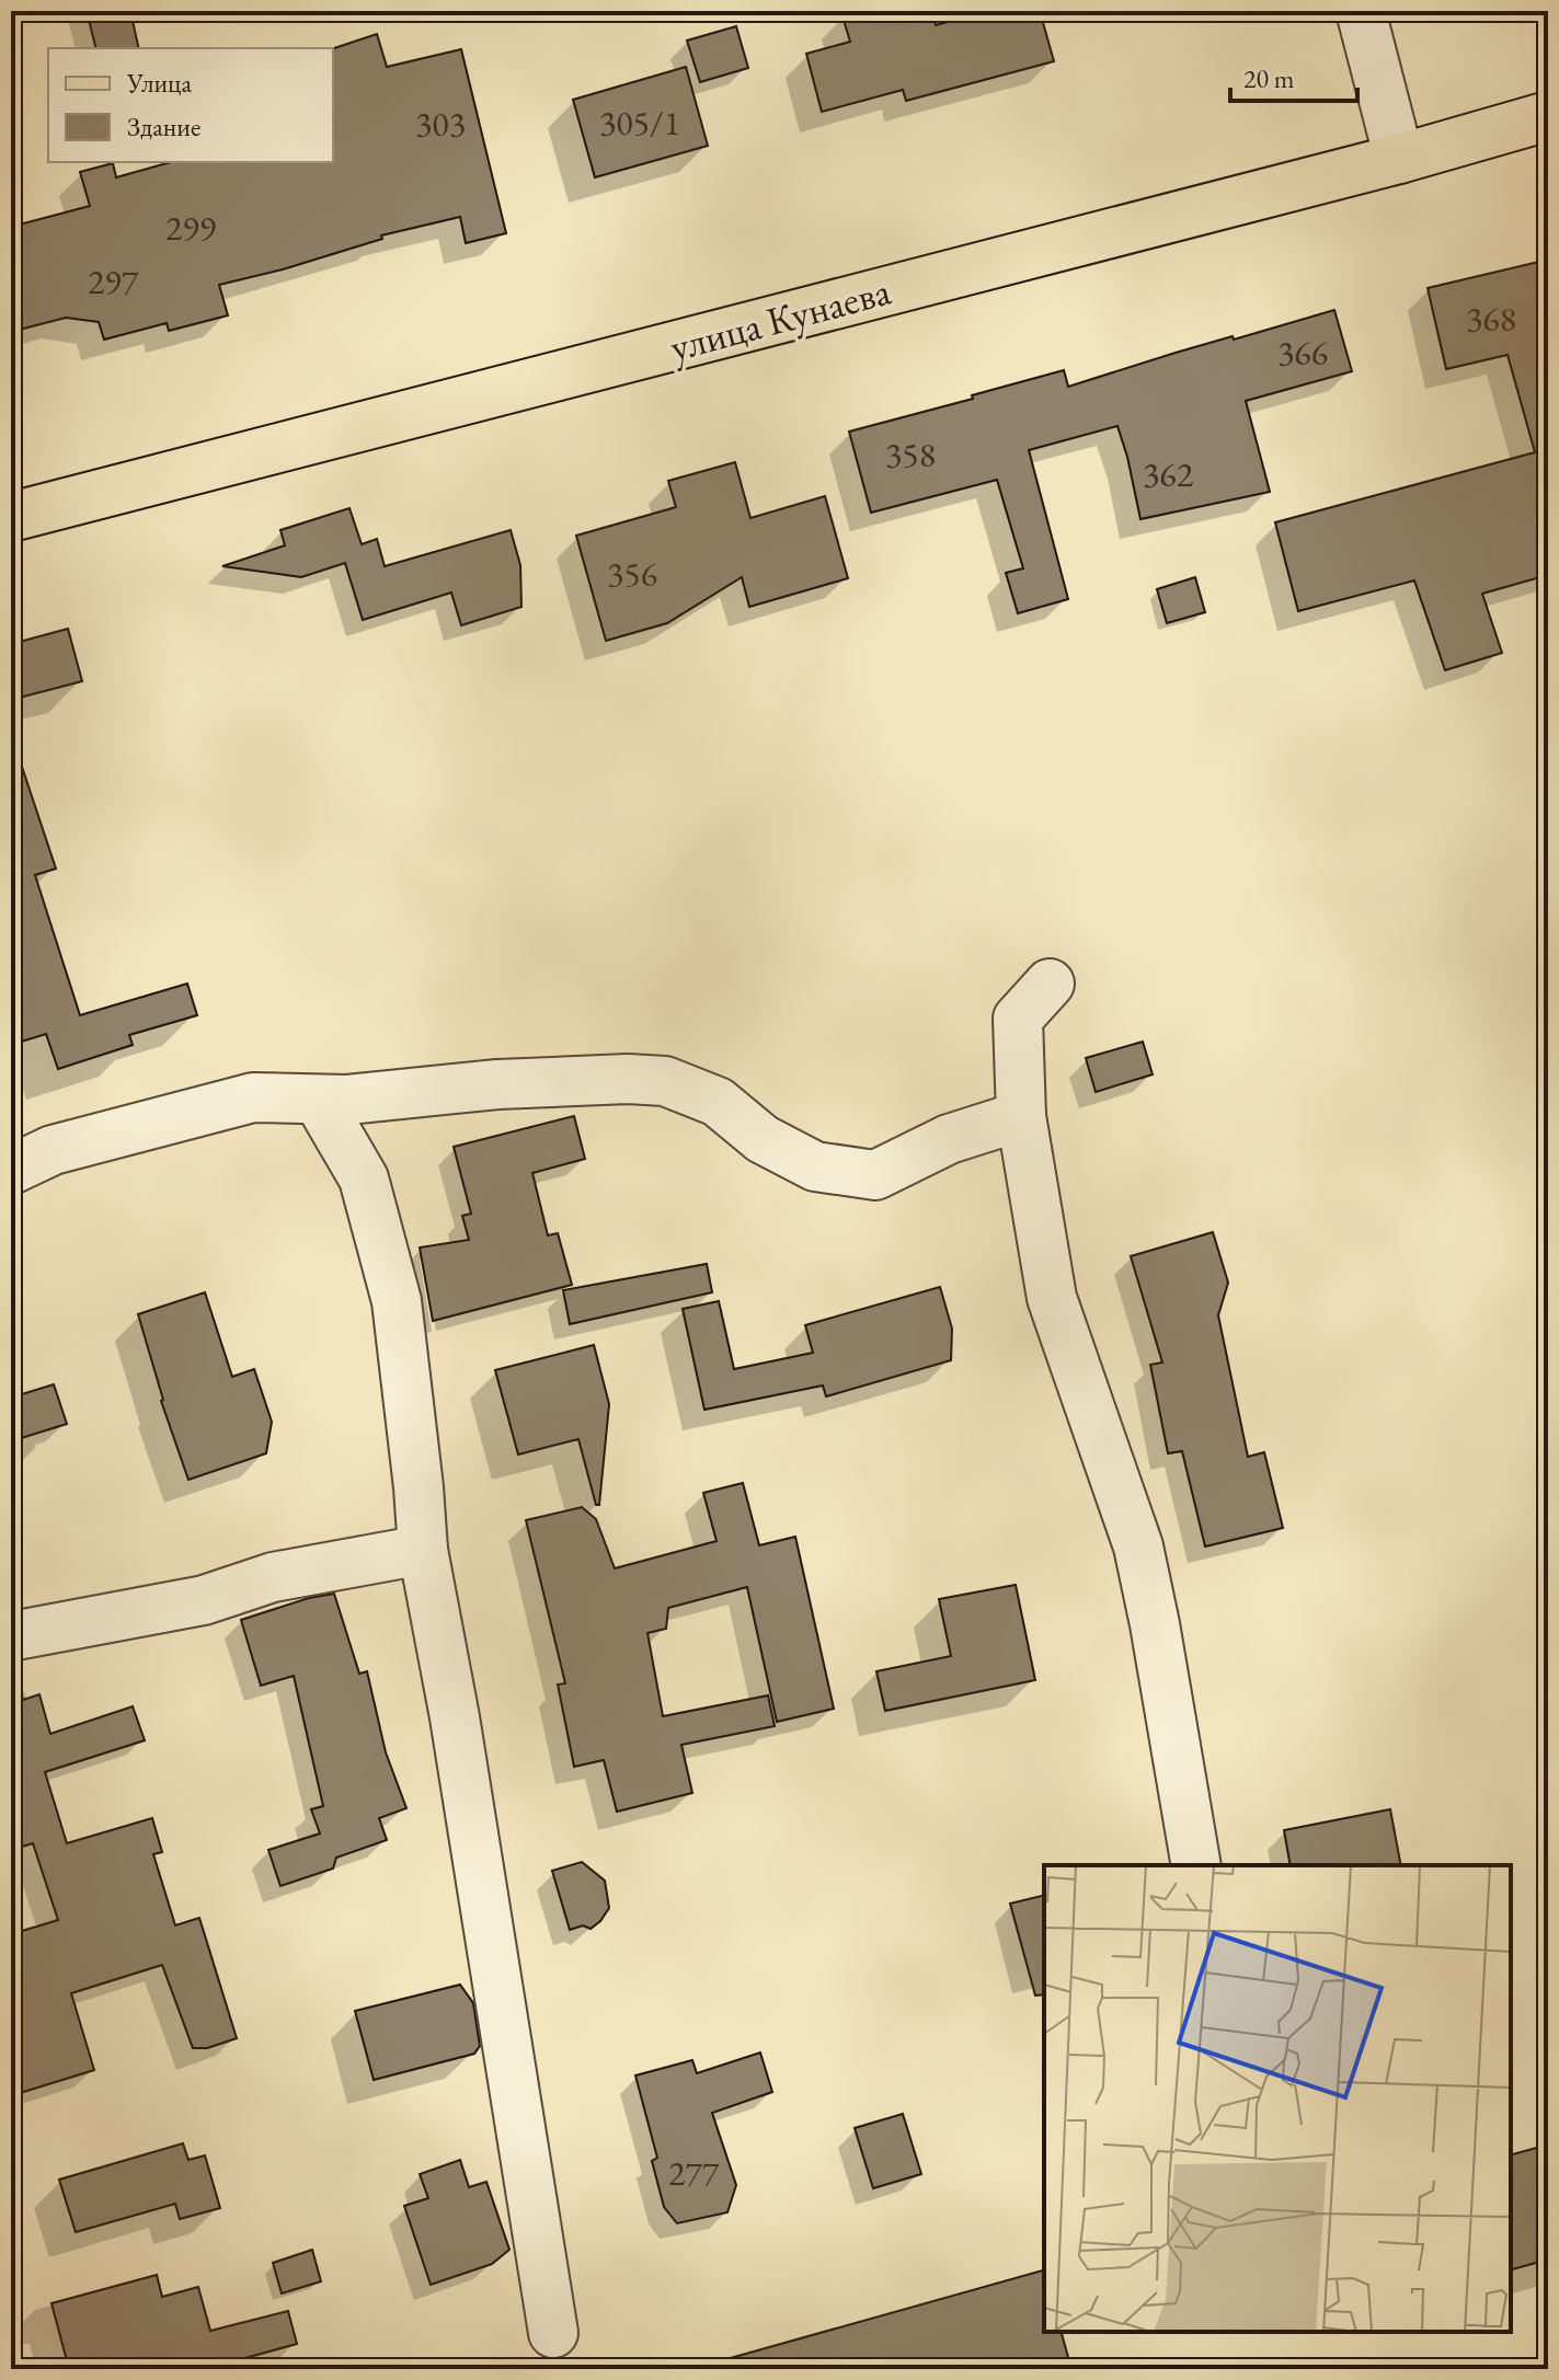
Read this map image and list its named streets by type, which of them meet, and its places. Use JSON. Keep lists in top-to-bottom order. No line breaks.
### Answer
{"streets":{"main road":["улица Кунаева"]},"house_numbers":["305/1","303","299","297","368","366","358","362","356","277"],"legend":["Улица","Здание"],"scale_bar":"20 m"}
